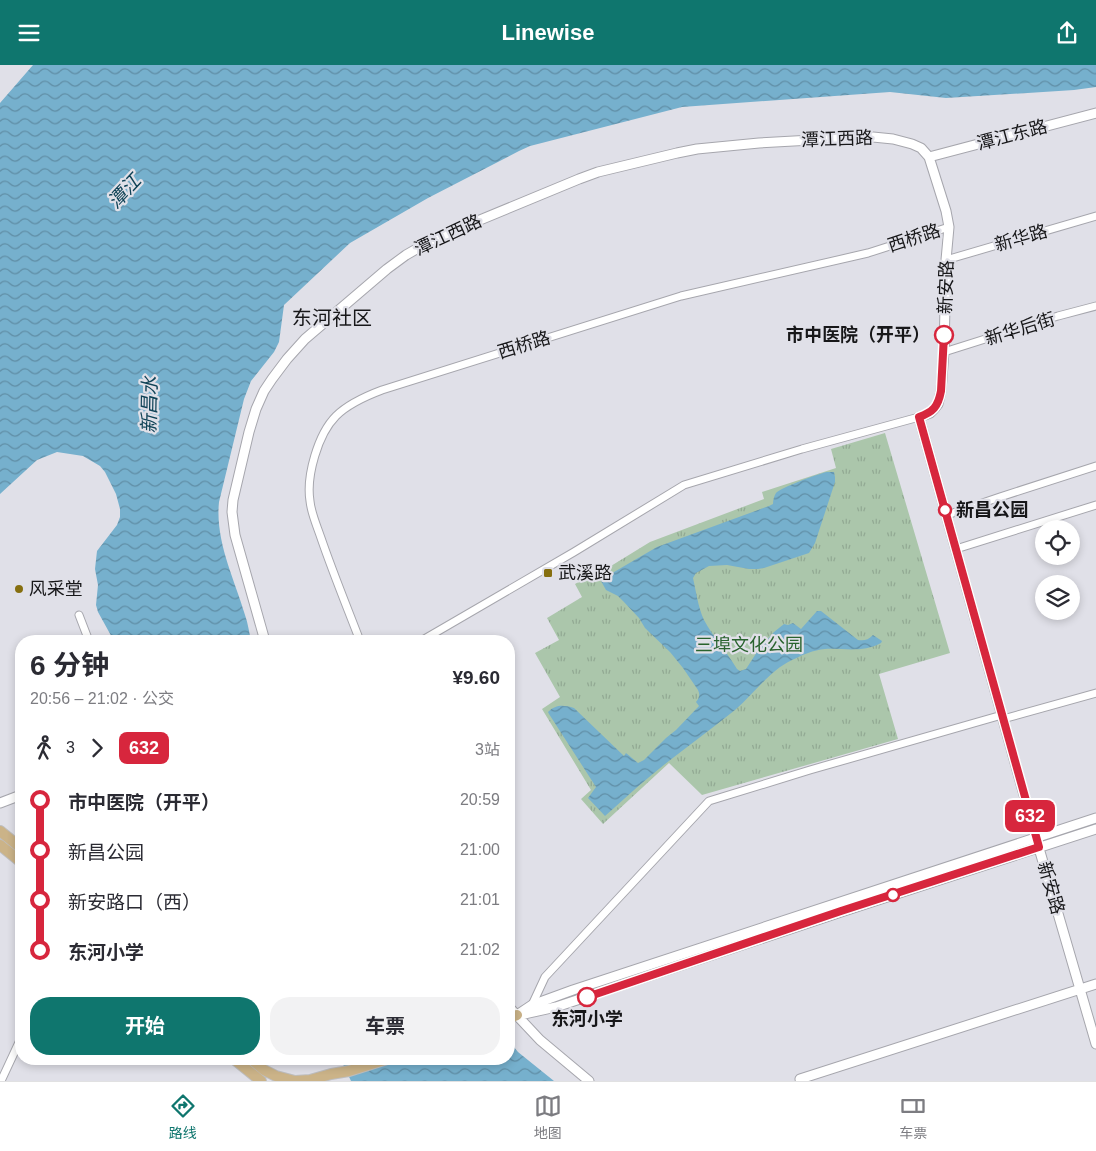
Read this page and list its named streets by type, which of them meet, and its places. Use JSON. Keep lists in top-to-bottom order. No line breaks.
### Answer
{"streets":{"street":["潭江东路","潭江西路","西桥路","新华路","新安路","新华后街"]},"crossings":[["潭江东路","潭江西路"],["潭江东路","新安路"],["潭江西路","新安路"],["西桥路","新安路"],["新华路","新安路"],["新安路","新华后街"]],"districts":["东河社区"],"water":["潭江","新昌水"],"parks":["三埠文化公园"],"places":{"other":["市中医院（开平）","新昌公园","风采堂","东河小学"],"transit":["武溪路"]},"lines":["bus line 632"],"page":{"header":"Linewise","on_map":"632","heading":["6 分钟","20:56 – 21:02 · 公交","¥9.60"],"legs":["3","632","3站"],"list":[{"name":"市中医院（开平）","value":"20:59"},{"name":"新昌公园","value":"21:00"},{"name":"新安路口（西）","value":"21:01"},{"name":"东河小学","value":"21:02"}],"buttons":["开始","车票"],"tabs":["路线","地图","车票"]}}
